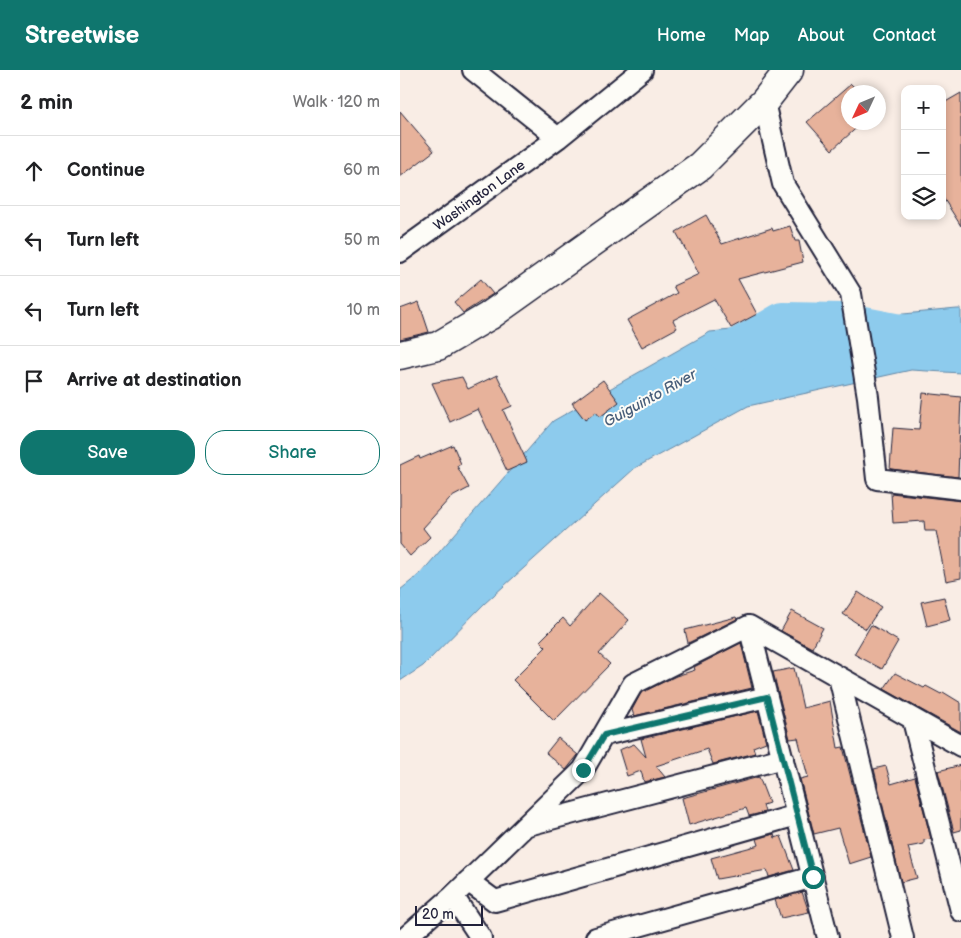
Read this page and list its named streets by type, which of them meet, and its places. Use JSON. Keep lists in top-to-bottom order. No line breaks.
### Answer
{"streets":{"street":["Washington Lane"]},"water":["Guiguinto River"],"scale_bar":"20 m","north":"bottom left","page":{"header":"Streetwise","nav":["Home","Map","About","Contact"],"heading":["2 min","Walk · 120 m"],"map_buttons":["+","−"],"list":[["Continue","60 m"],["Turn left","50 m"],["Turn left","10 m"],"Arrive at destination"],"buttons":["Save","Share"],"scale":"20 m"}}
